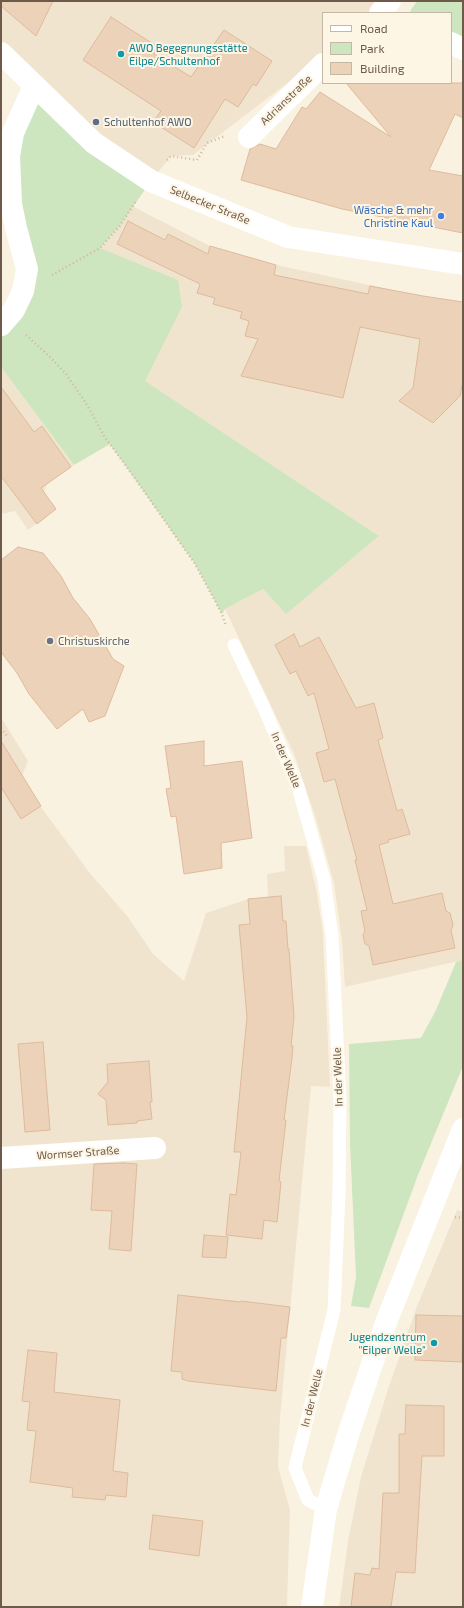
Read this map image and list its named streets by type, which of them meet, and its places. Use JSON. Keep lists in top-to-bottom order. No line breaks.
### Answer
{"streets":{"street":["Adrianstraße","Selbecker Straße","Wormser Straße"],"lane":["In der Welle"]},"places":["AWO Begegnungsstätte Eilpe/Schultenhof","Schultenhof AWO","Wäsche & mehr Christine Kaul","Christuskirche","Jugendzentrum \"Eilper Welle\""],"legend":["Road","Park","Building"]}
